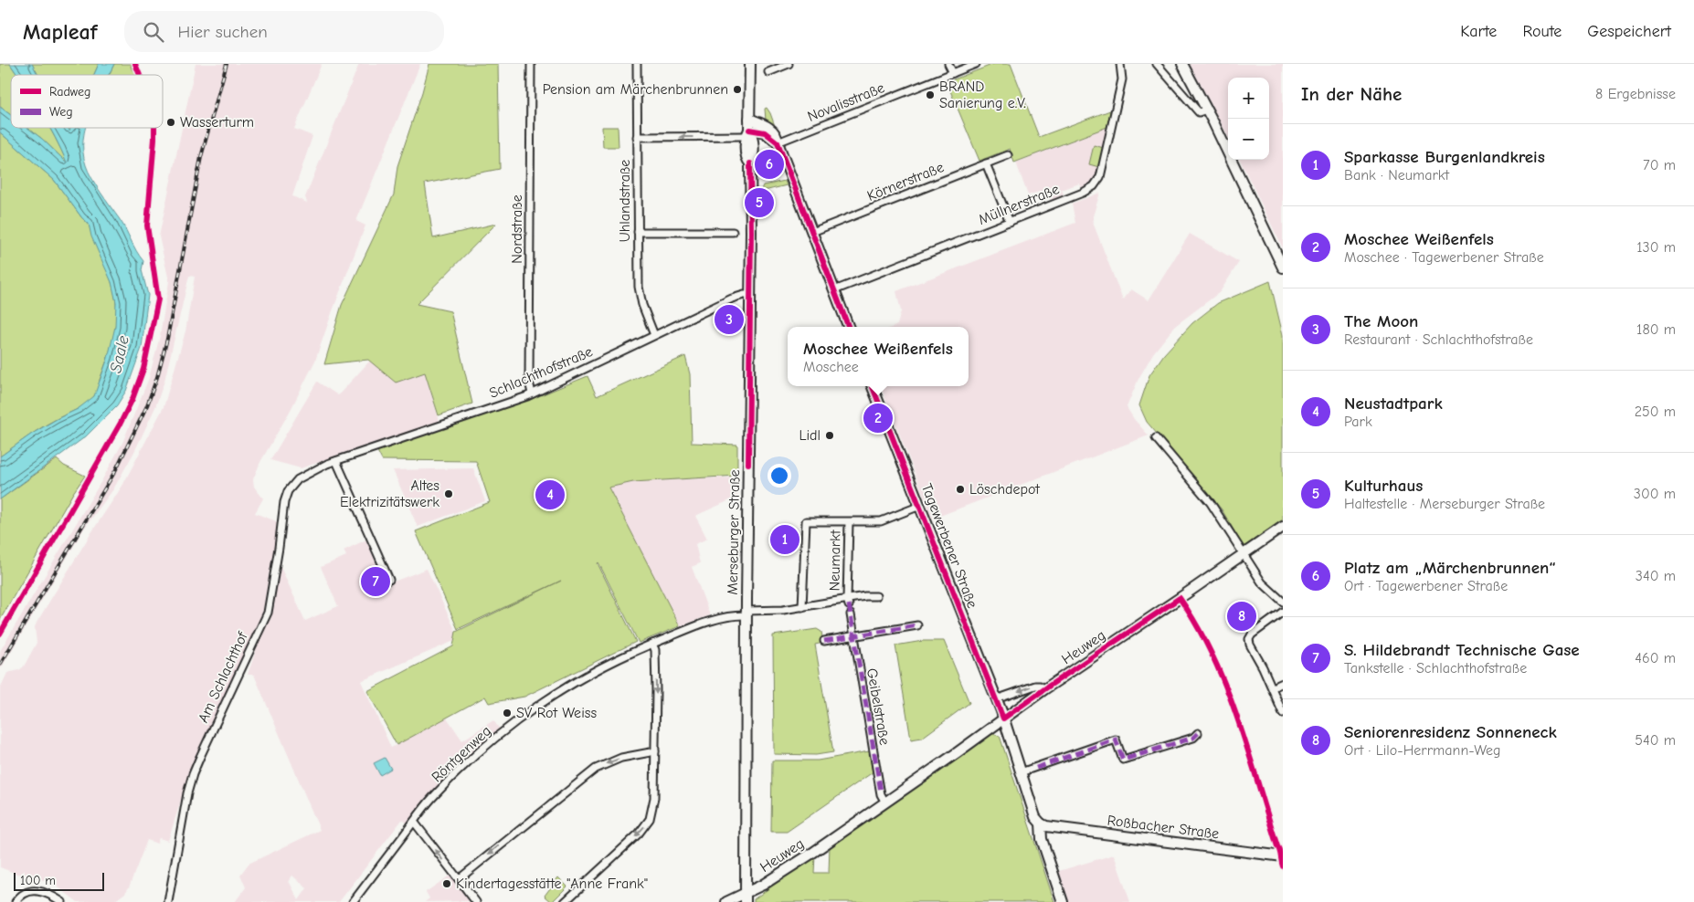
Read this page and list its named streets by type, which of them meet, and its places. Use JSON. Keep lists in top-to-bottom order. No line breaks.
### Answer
{"streets":{"street":["Novalisstraße","Körnerstraße","Uhlandstraße","Müllnerstraße","Nordstraße","Schlachthofstraße","Merseburger Straße","Tagewerbener Straße","Neumarkt","Heuweg","Am Schlachthof","Geibelstraße","Röntgenweg","Roßbacher Straße"]},"crossings":[["Uhlandstraße","Schlachthofstraße"],["Nordstraße","Schlachthofstraße"],["Schlachthofstraße","Merseburger Straße"],["Schlachthofstraße","Am Schlachthof"],["Merseburger Straße","Heuweg"],["Merseburger Straße","Röntgenweg"],["Tagewerbener Straße","Neumarkt"],["Tagewerbener Straße","Heuweg"],["Tagewerbener Straße","Roßbacher Straße"],["Neumarkt","Röntgenweg"],["Heuweg","Geibelstraße"]],"water":["Saale"],"places":["Pension am Märchenbrunnen","BRAND Sanierung e.V.","Wasserturm","Lidl","Löschdepot","Altes Elektrizitätswerk","SV Rot Weiss","Kindertagesstätte \"Anne Frank\""],"legend":["Radweg","Weg"],"scale_bar":"100 m","page":{"header":"Mapleaf","search":"Hier suchen","nav":["Karte","Route","Gespeichert"],"heading":["In der Nähe","8 Ergebnisse"],"map_buttons":["+","−"],"list":[{"mark":"1","name":"Sparkasse Burgenlandkreis","note":"Bank · Neumarkt","value":"70 m"},{"mark":"2","name":"Moschee Weißenfels","note":"Moschee · Tagewerbener Straße","value":"130 m"},{"mark":"3","name":"The Moon","note":"Restaurant · Schlachthofstraße","value":"180 m"},{"mark":"4","name":"Neustadtpark","note":"Park","value":"250 m"},{"mark":"5","name":"Kulturhaus","note":"Haltestelle · Merseburger Straße","value":"300 m"},{"mark":"6","name":"Platz am „Märchenbrunnen“","note":"Ort · Tagewerbener Straße","value":"340 m"},{"mark":"7","name":"S. Hildebrandt Technische Gase","note":"Tankstelle · Schlachthofstraße","value":"460 m"},{"mark":"8","name":"Seniorenresidenz Sonneneck","note":"Ort · Lilo-Herrmann-Weg","value":"540 m"}],"pins":["6","5","3","2","4","1","7","8"],"popup":["Moschee Weißenfels","Moschee"],"scale":"100 m"}}
